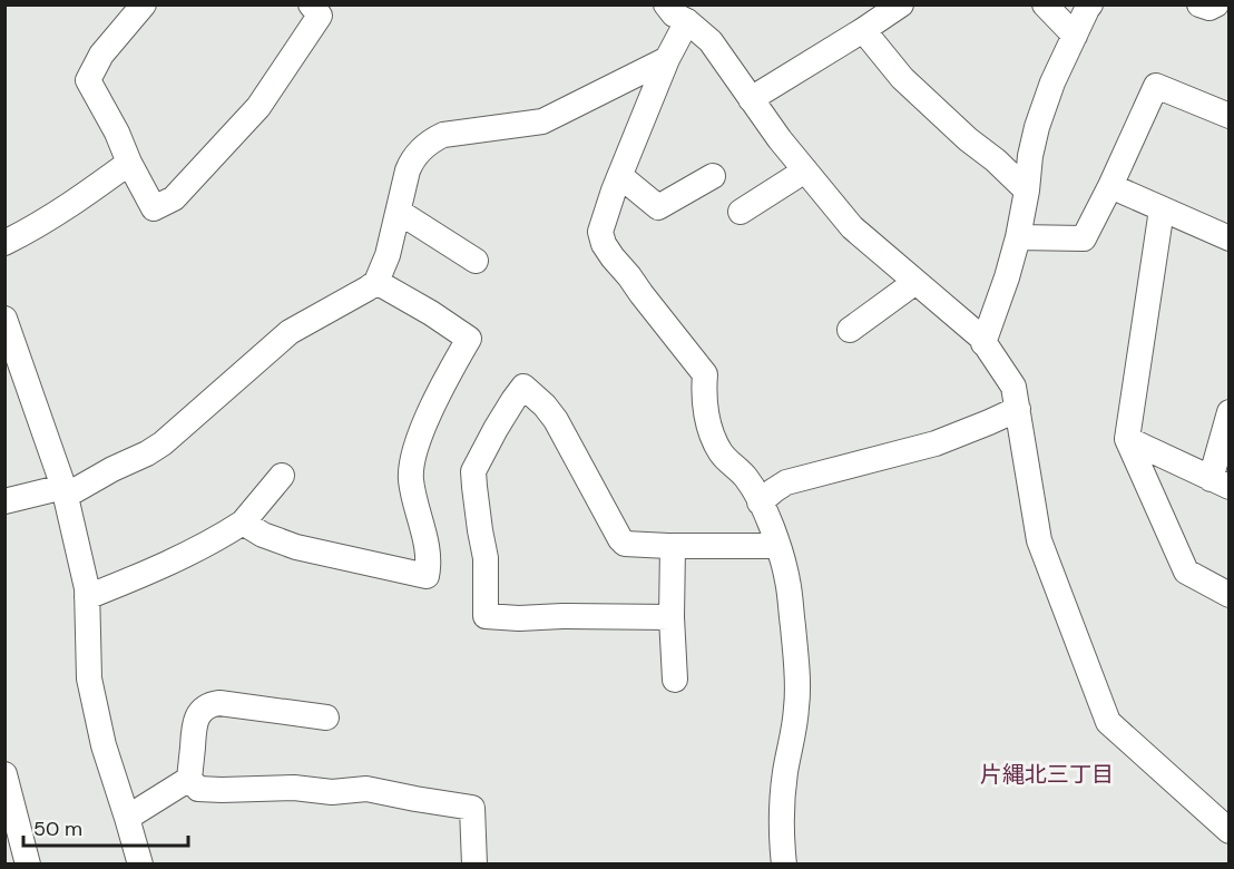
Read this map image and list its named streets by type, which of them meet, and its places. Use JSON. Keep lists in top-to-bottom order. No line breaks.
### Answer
{"districts":["片縄北三丁目"],"scale_bar":"50 m"}
